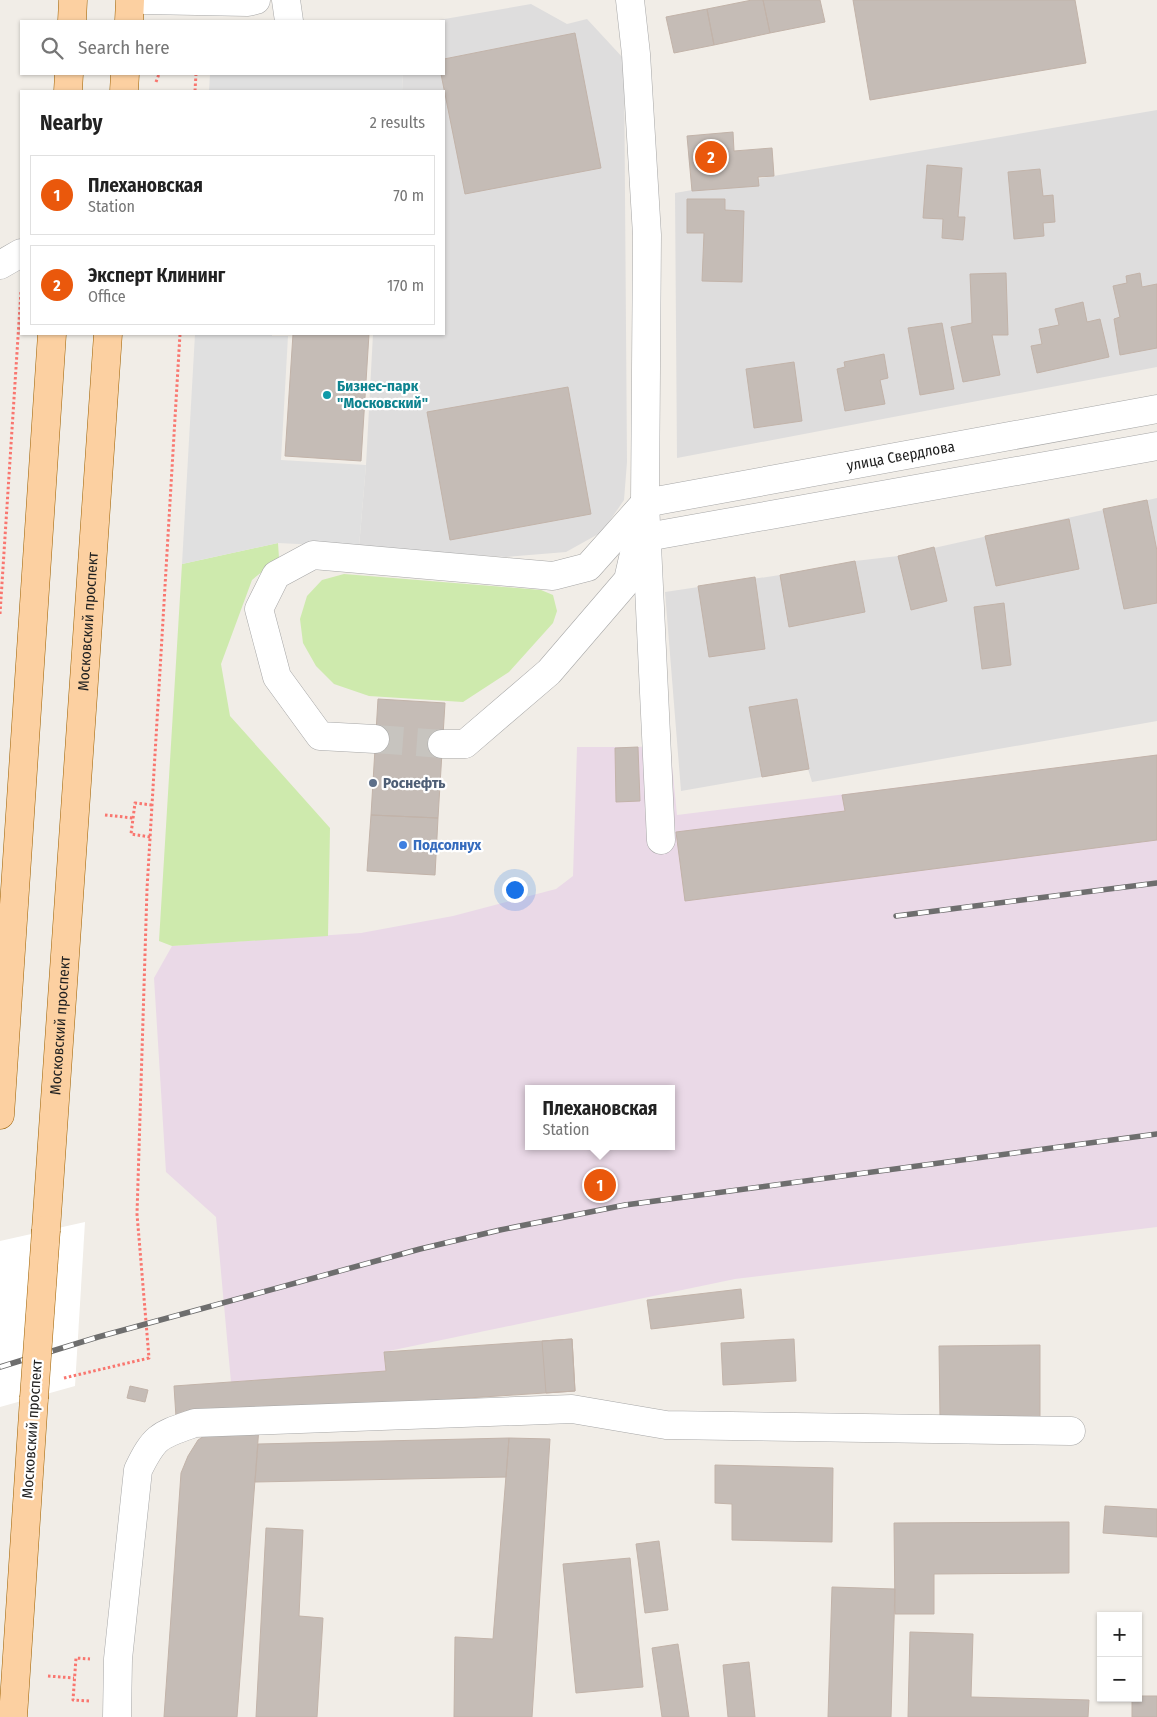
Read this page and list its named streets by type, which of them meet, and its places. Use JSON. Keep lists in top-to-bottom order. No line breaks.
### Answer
{"streets":{"main road":["Московский проспект"],"street":["улица Свердлова"]},"places":["Бизнес-парк \"Московский\"","Роснефть","Подсолнух"],"page":{"search":"Search here","heading":["Nearby","2 results"],"pins":["2","1"],"list":[{"mark":"1","name":"Плехановская","note":"Station","value":"70 m"},{"mark":"2","name":"Эксперт Клининг","note":"Office","value":"170 m"}],"popup":["Плехановская","Station"],"map_buttons":["+","−"]}}
